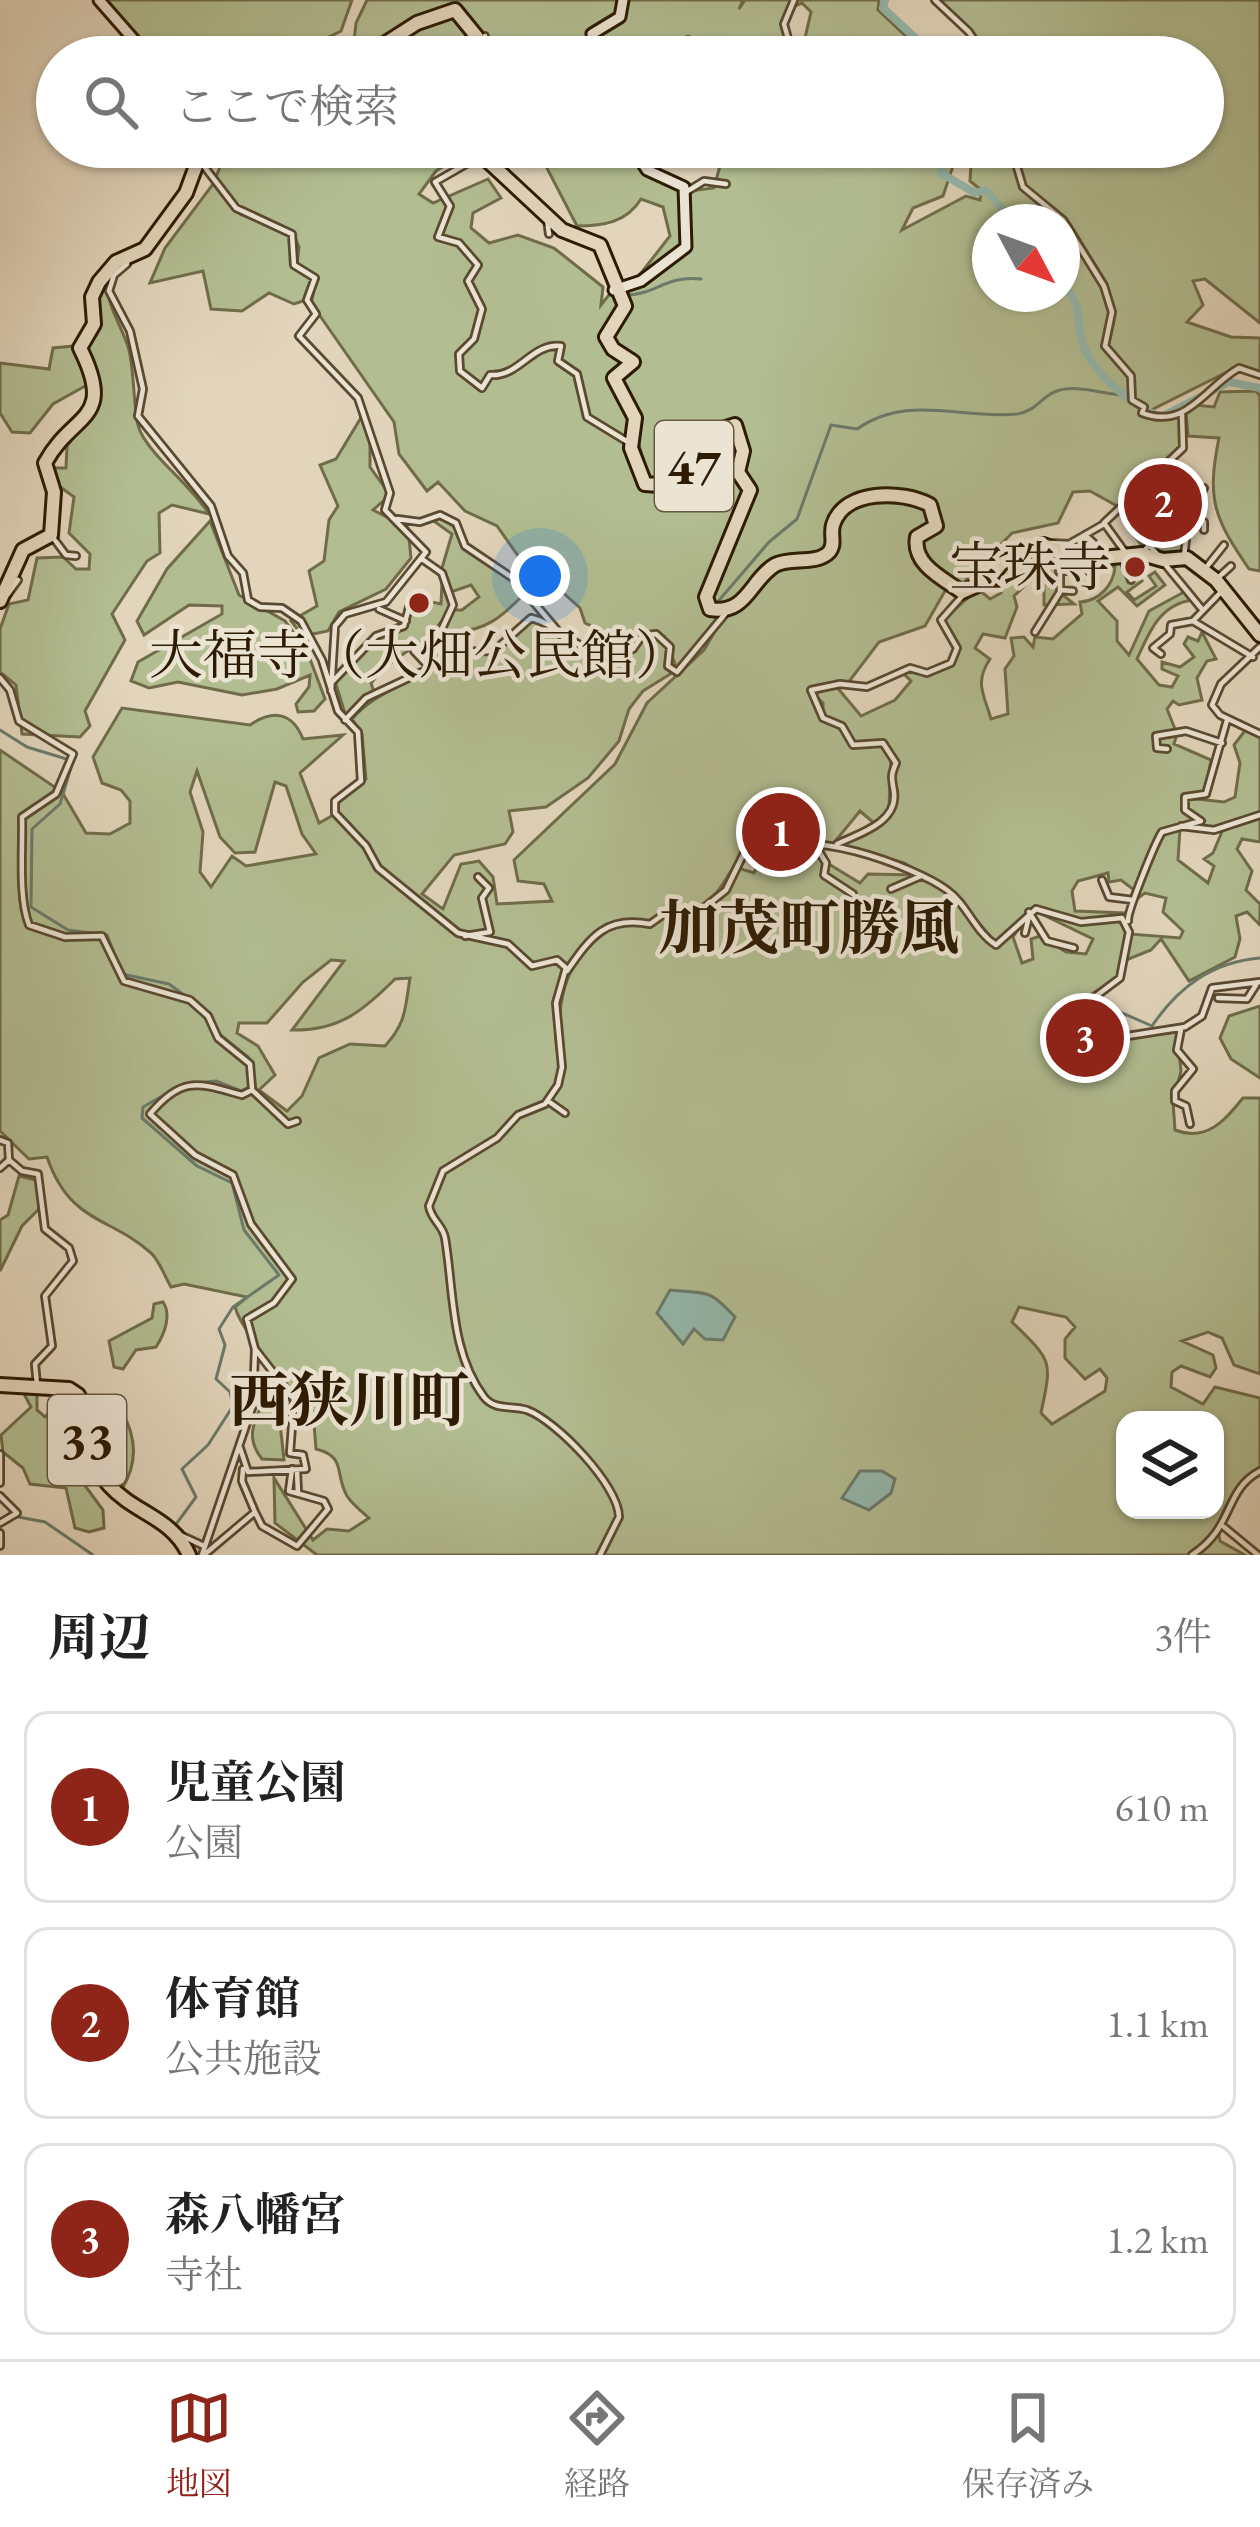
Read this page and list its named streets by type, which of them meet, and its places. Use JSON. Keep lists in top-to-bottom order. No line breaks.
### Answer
{"streets":{"main road":["47","33"]},"districts":["加茂町勝風","西狭川町"],"places":["宝珠寺","大福寺（大畑公民館）"],"north":"bottom right","page":{"search":"ここで検索","pins":["2","1","3"],"heading":["周辺","3件"],"list":[{"mark":"1","name":"児童公園","note":"公園","value":"610 m"},{"mark":"2","name":"体育館","note":"公共施設","value":"1.1 km"},{"mark":"3","name":"森八幡宮","note":"寺社","value":"1.2 km"}],"nav":["地図","経路","保存済み"]}}
